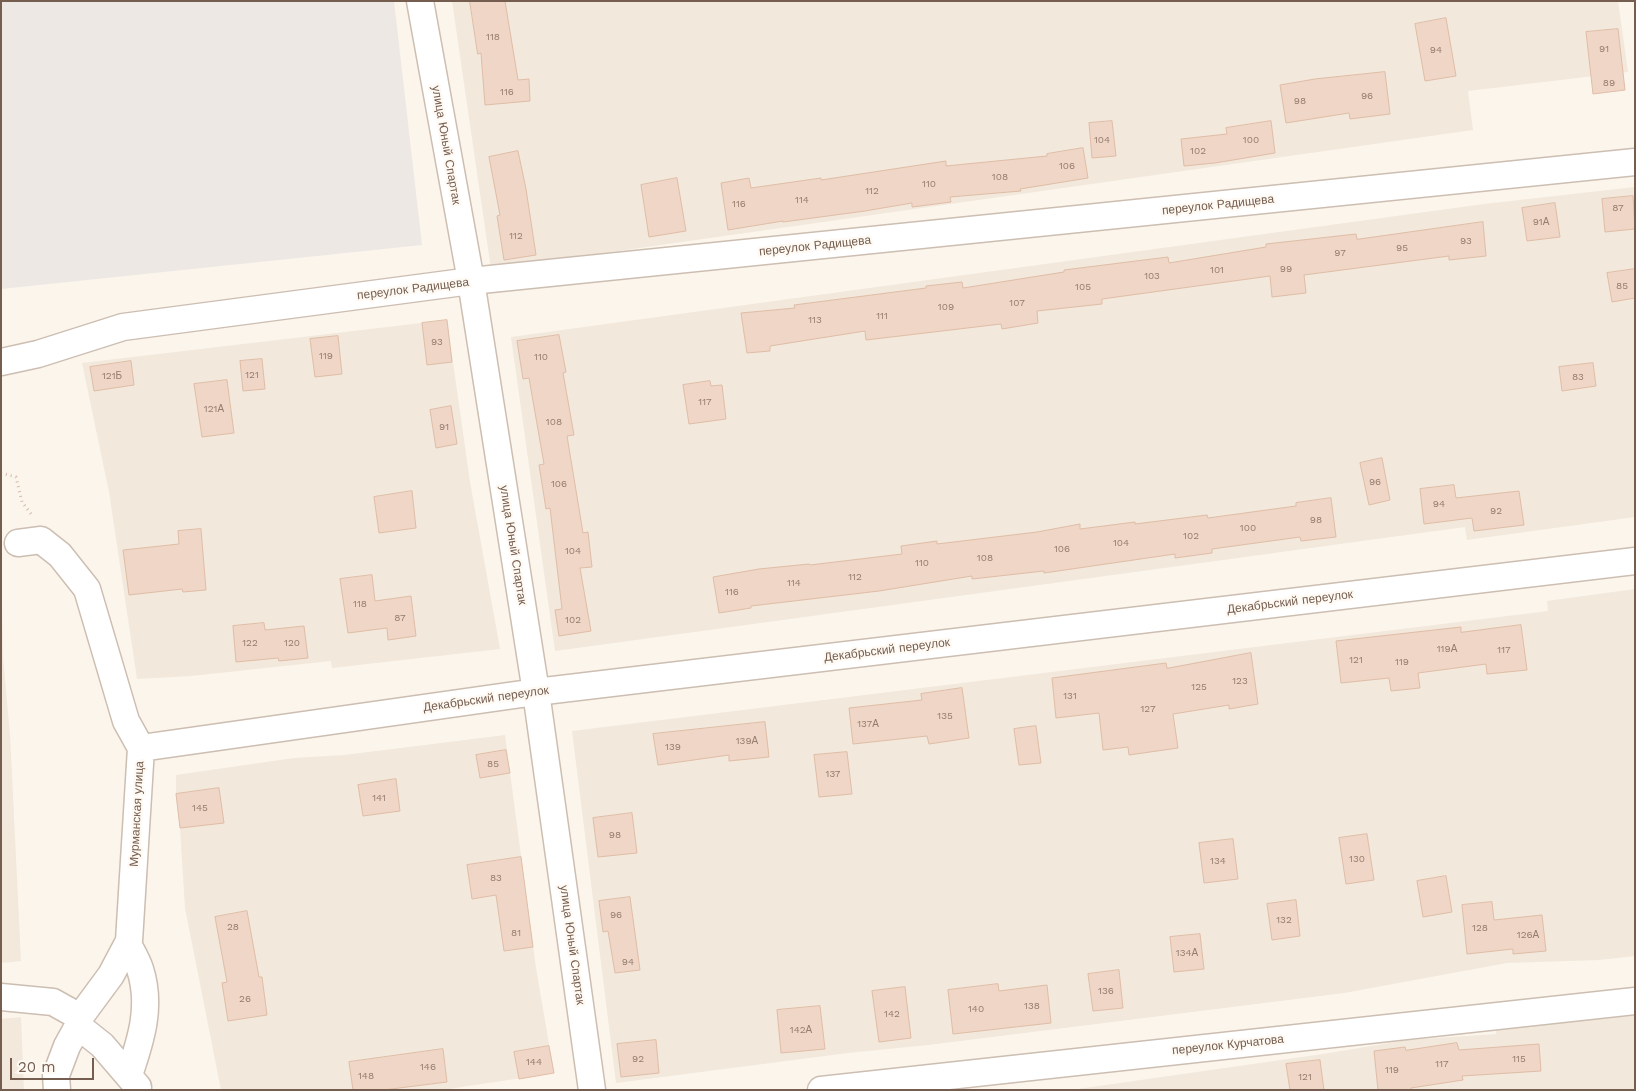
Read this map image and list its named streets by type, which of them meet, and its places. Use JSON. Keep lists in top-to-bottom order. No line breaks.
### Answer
{"streets":{"street":["улица Юный Спартак","переулок Радищева","Декабрьский переулок","Мурманская улица","переулок Курчатова"]},"crossings":[["улица Юный Спартак","переулок Радищева"],["улица Юный Спартак","Декабрьский переулок"],["Декабрьский переулок","Мурманская улица"]],"house_numbers":["118","91","94","89","116","96","98","104","100","102","106","108","110","112","114","116","87","91А","112","93","95","97","99","101","103","85","105","107","109","111","113","93","119","110","121","121Б","83","117","121А","108","91","96","106","94","92","98","100","102","104","106","104","108","110","112","114","116","118","87","102","122","120","119А","117","121","119","123","125","131","127","135","137А","139А","139","85","137","141","145","98","130","134","83","96","132","28","128","81","126А","134А","94","136","26","138","140","142","142А","92","115","144","117","146","119","148","121"],"scale_bar":"20 m"}
